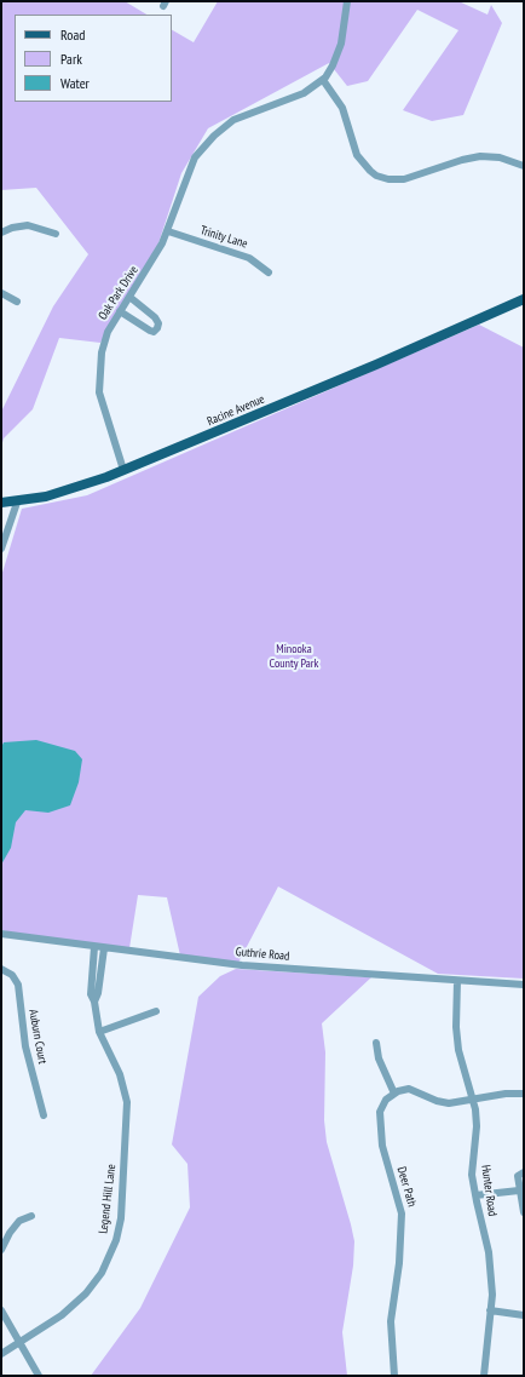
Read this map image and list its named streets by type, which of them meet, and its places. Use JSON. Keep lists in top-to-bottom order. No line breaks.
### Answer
{"streets":{"main road":["Racine Avenue"],"street":["Trinity Lane","Oak Park Drive","Guthrie Road","Auburn Court","Deer Path","Hunter Road","Legend Hill Lane"]},"crossings":[["Trinity Lane","Oak Park Drive"],["Oak Park Drive","Racine Avenue"],["Guthrie Road","Hunter Road"],["Guthrie Road","Legend Hill Lane"]],"parks":["Minooka County Park"],"legend":["Road","Park","Water"]}
